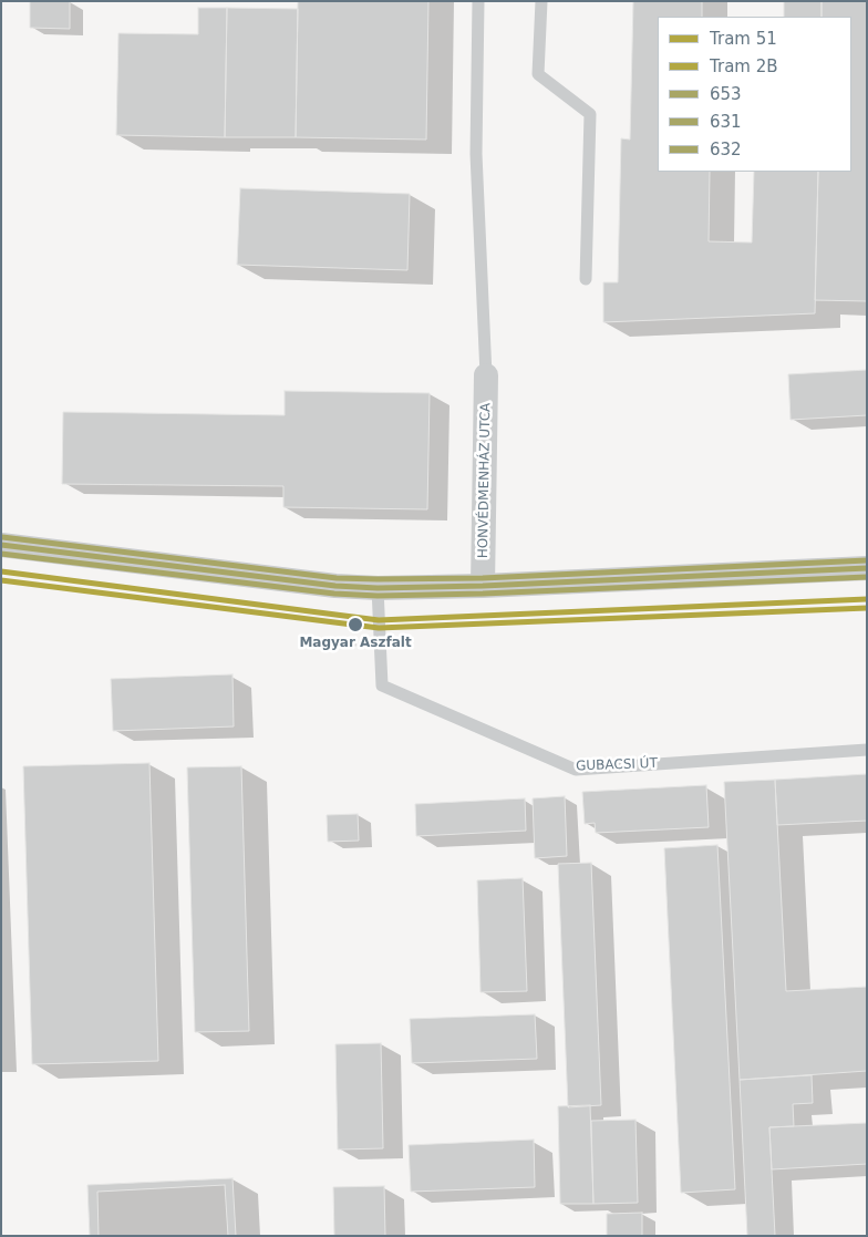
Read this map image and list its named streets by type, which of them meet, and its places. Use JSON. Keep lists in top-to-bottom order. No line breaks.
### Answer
{"streets":{"street":["HONVÉDMENHÁZ UTCA"],"lane":["GUBACSI ÚT"]},"places":["Magyar Aszfalt"],"lines":["transit line 632","transit line 653","transit line 631","tram line 51","tram line 2B"],"legend":["Tram 51","Tram 2B","653","631","632"]}
